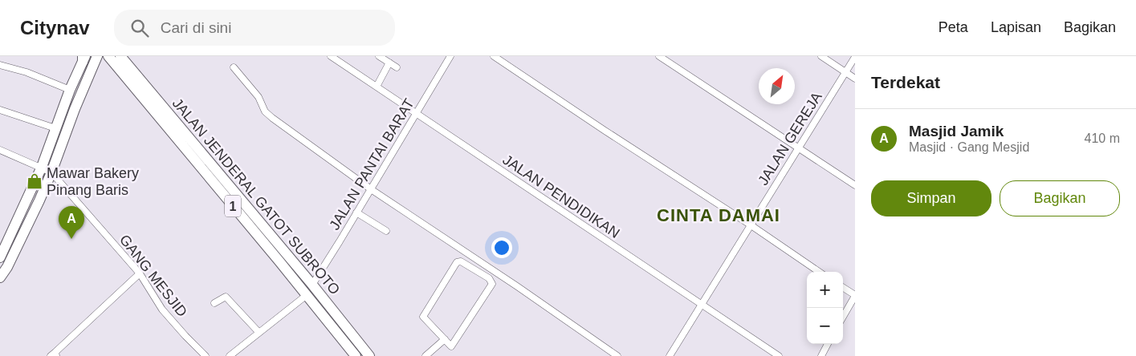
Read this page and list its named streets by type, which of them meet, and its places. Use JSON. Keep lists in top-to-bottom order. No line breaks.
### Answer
{"streets":{"main road":["JALAN JENDERAL GATOT SUBROTO","1"],"street":["JALAN GEREJA","JALAN PANTAI BARAT","JALAN PENDIDIKAN","GANG MESJID"]},"crossings":[["JALAN GEREJA","JALAN PENDIDIKAN"],["JALAN PANTAI BARAT","JALAN JENDERAL GATOT SUBROTO"],["JALAN PANTAI BARAT","JALAN PENDIDIKAN"]],"districts":["CINTA DAMAI"],"places":{"shop":["Mawar Bakery Pinang Baris"]},"north":"top right","page":{"header":"Citynav","search":"Cari di sini","nav":["Peta","Lapisan","Bagikan"],"heading":"Terdekat","list":[{"mark":"A","name":"Masjid Jamik","note":"Masjid · Gang Mesjid","value":"410 m"}],"buttons":["Simpan","Bagikan"],"pins":"A","map_buttons":["+","−"]}}
